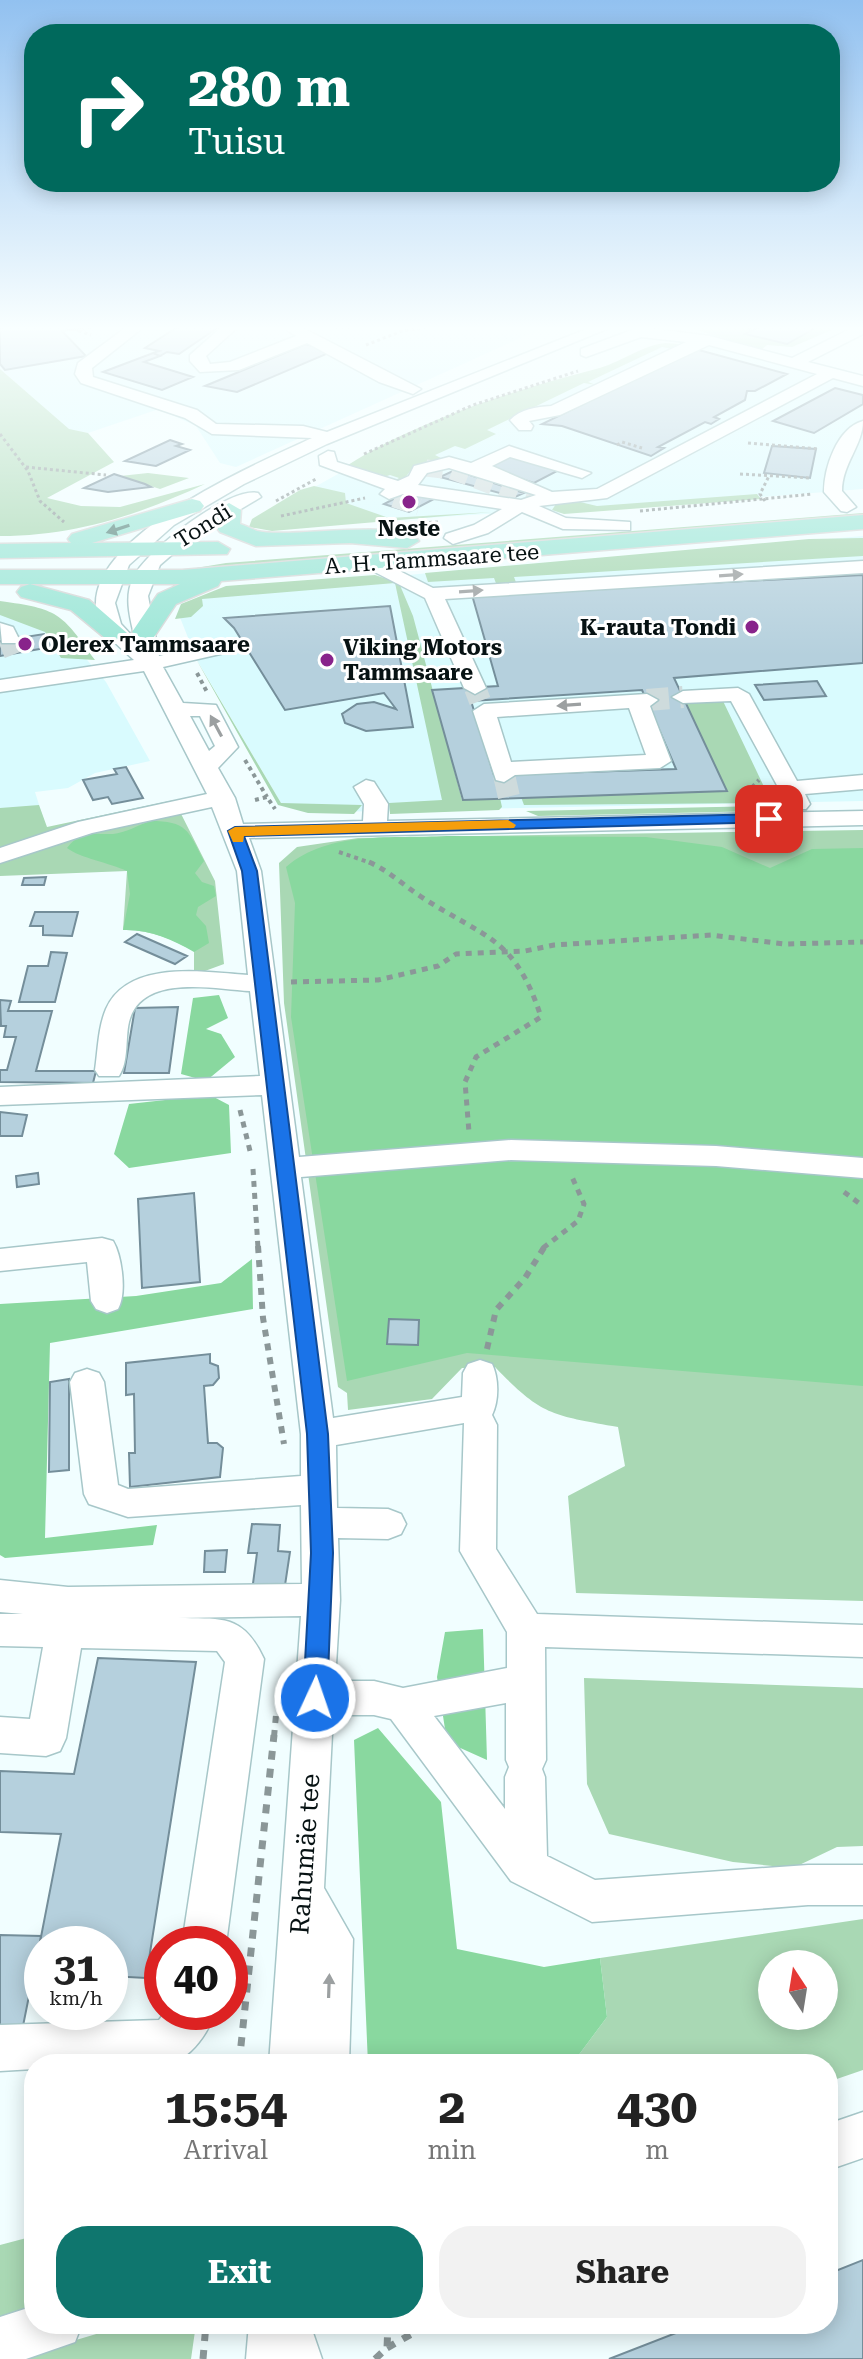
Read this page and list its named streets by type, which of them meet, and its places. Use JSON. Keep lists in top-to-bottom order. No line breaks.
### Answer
{"streets":{"main road":["A. H. Tammsaare tee"],"street":["Tondi","Rahumäe tee"]},"crossings":[["Tondi","A. H. Tammsaare tee"]],"places":["Neste","K-rauta Tondi","Olerex Tammsaare","Viking Motors Tammsaare"],"north":"top","page":{"turn":["280 m","Tuisu"],"speed":"31 km/h","limit":"40","eta":["15:54","Arrival","2","min","430","m"],"buttons":["Exit","Share"]}}
